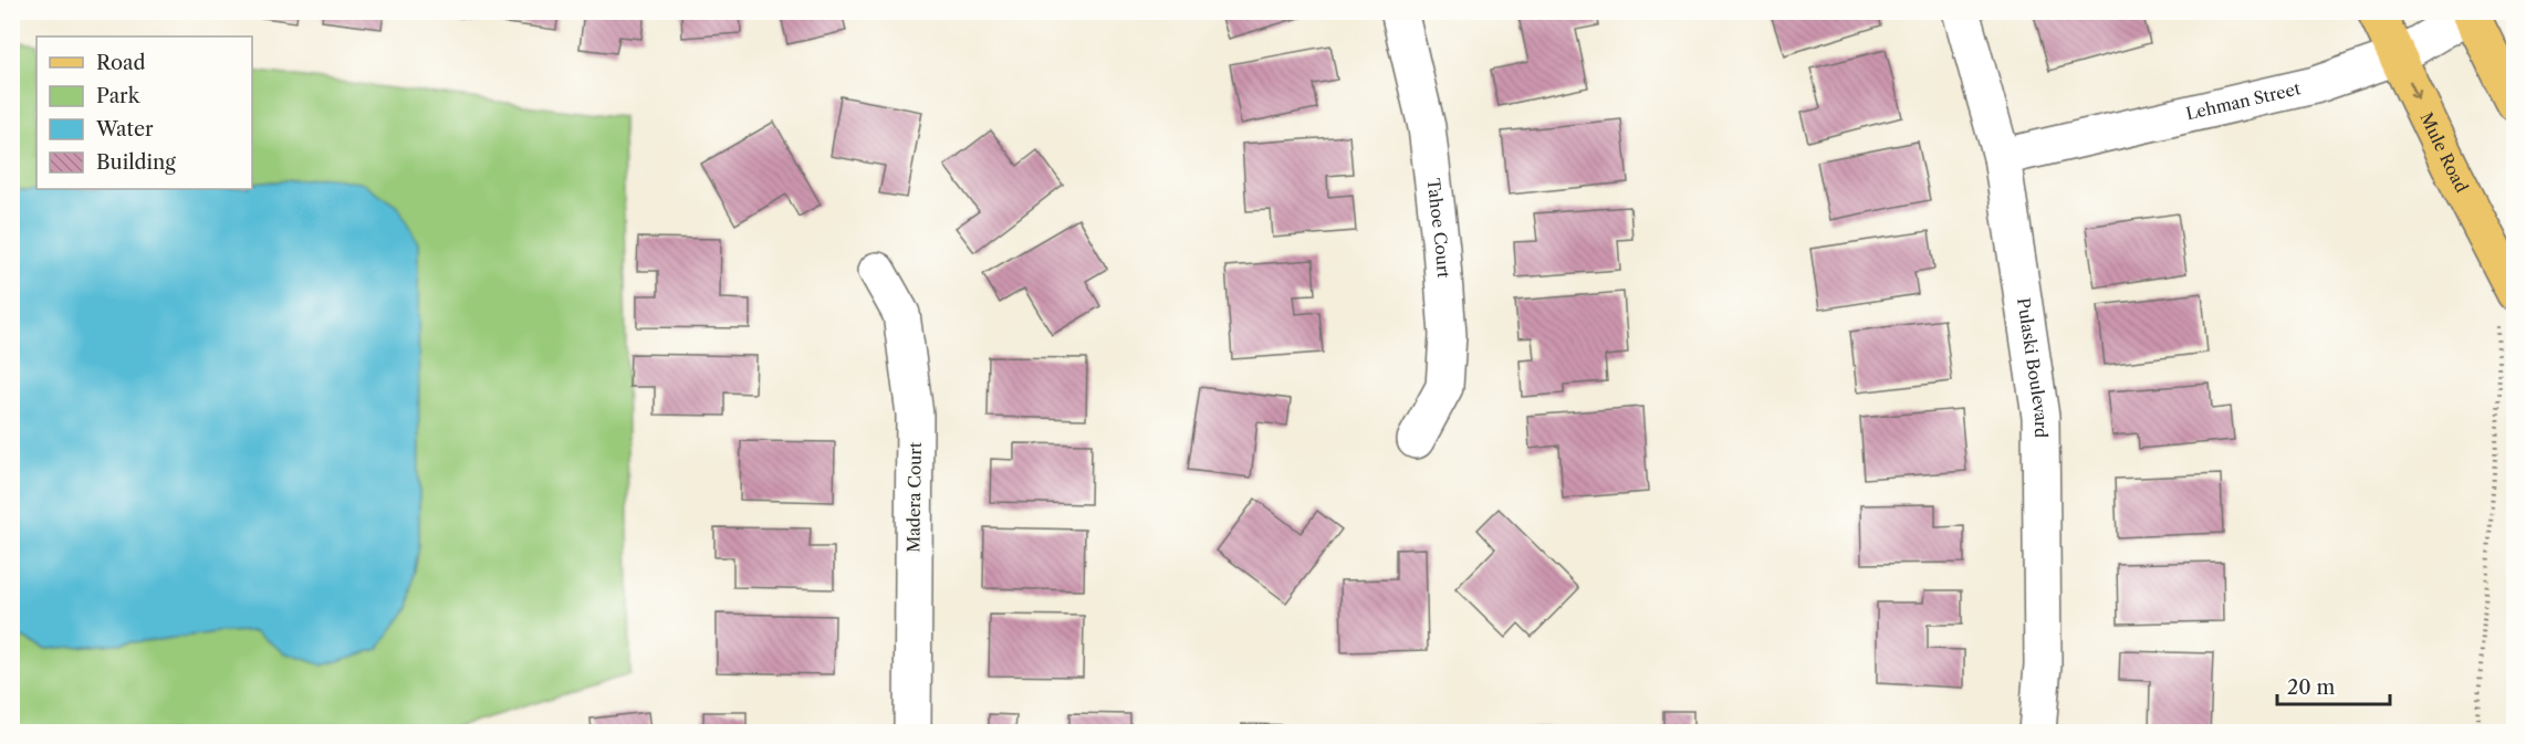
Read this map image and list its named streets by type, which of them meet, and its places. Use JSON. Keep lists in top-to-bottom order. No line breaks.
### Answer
{"streets":{"main road":["Mule Road"],"street":["Lehman Street","Tahoe Court","Pulaski Boulevard","Madera Court"]},"crossings":[["Lehman Street","Mule Road"],["Lehman Street","Pulaski Boulevard"]],"legend":["Road","Park","Water","Building"],"scale_bar":"20 m"}
